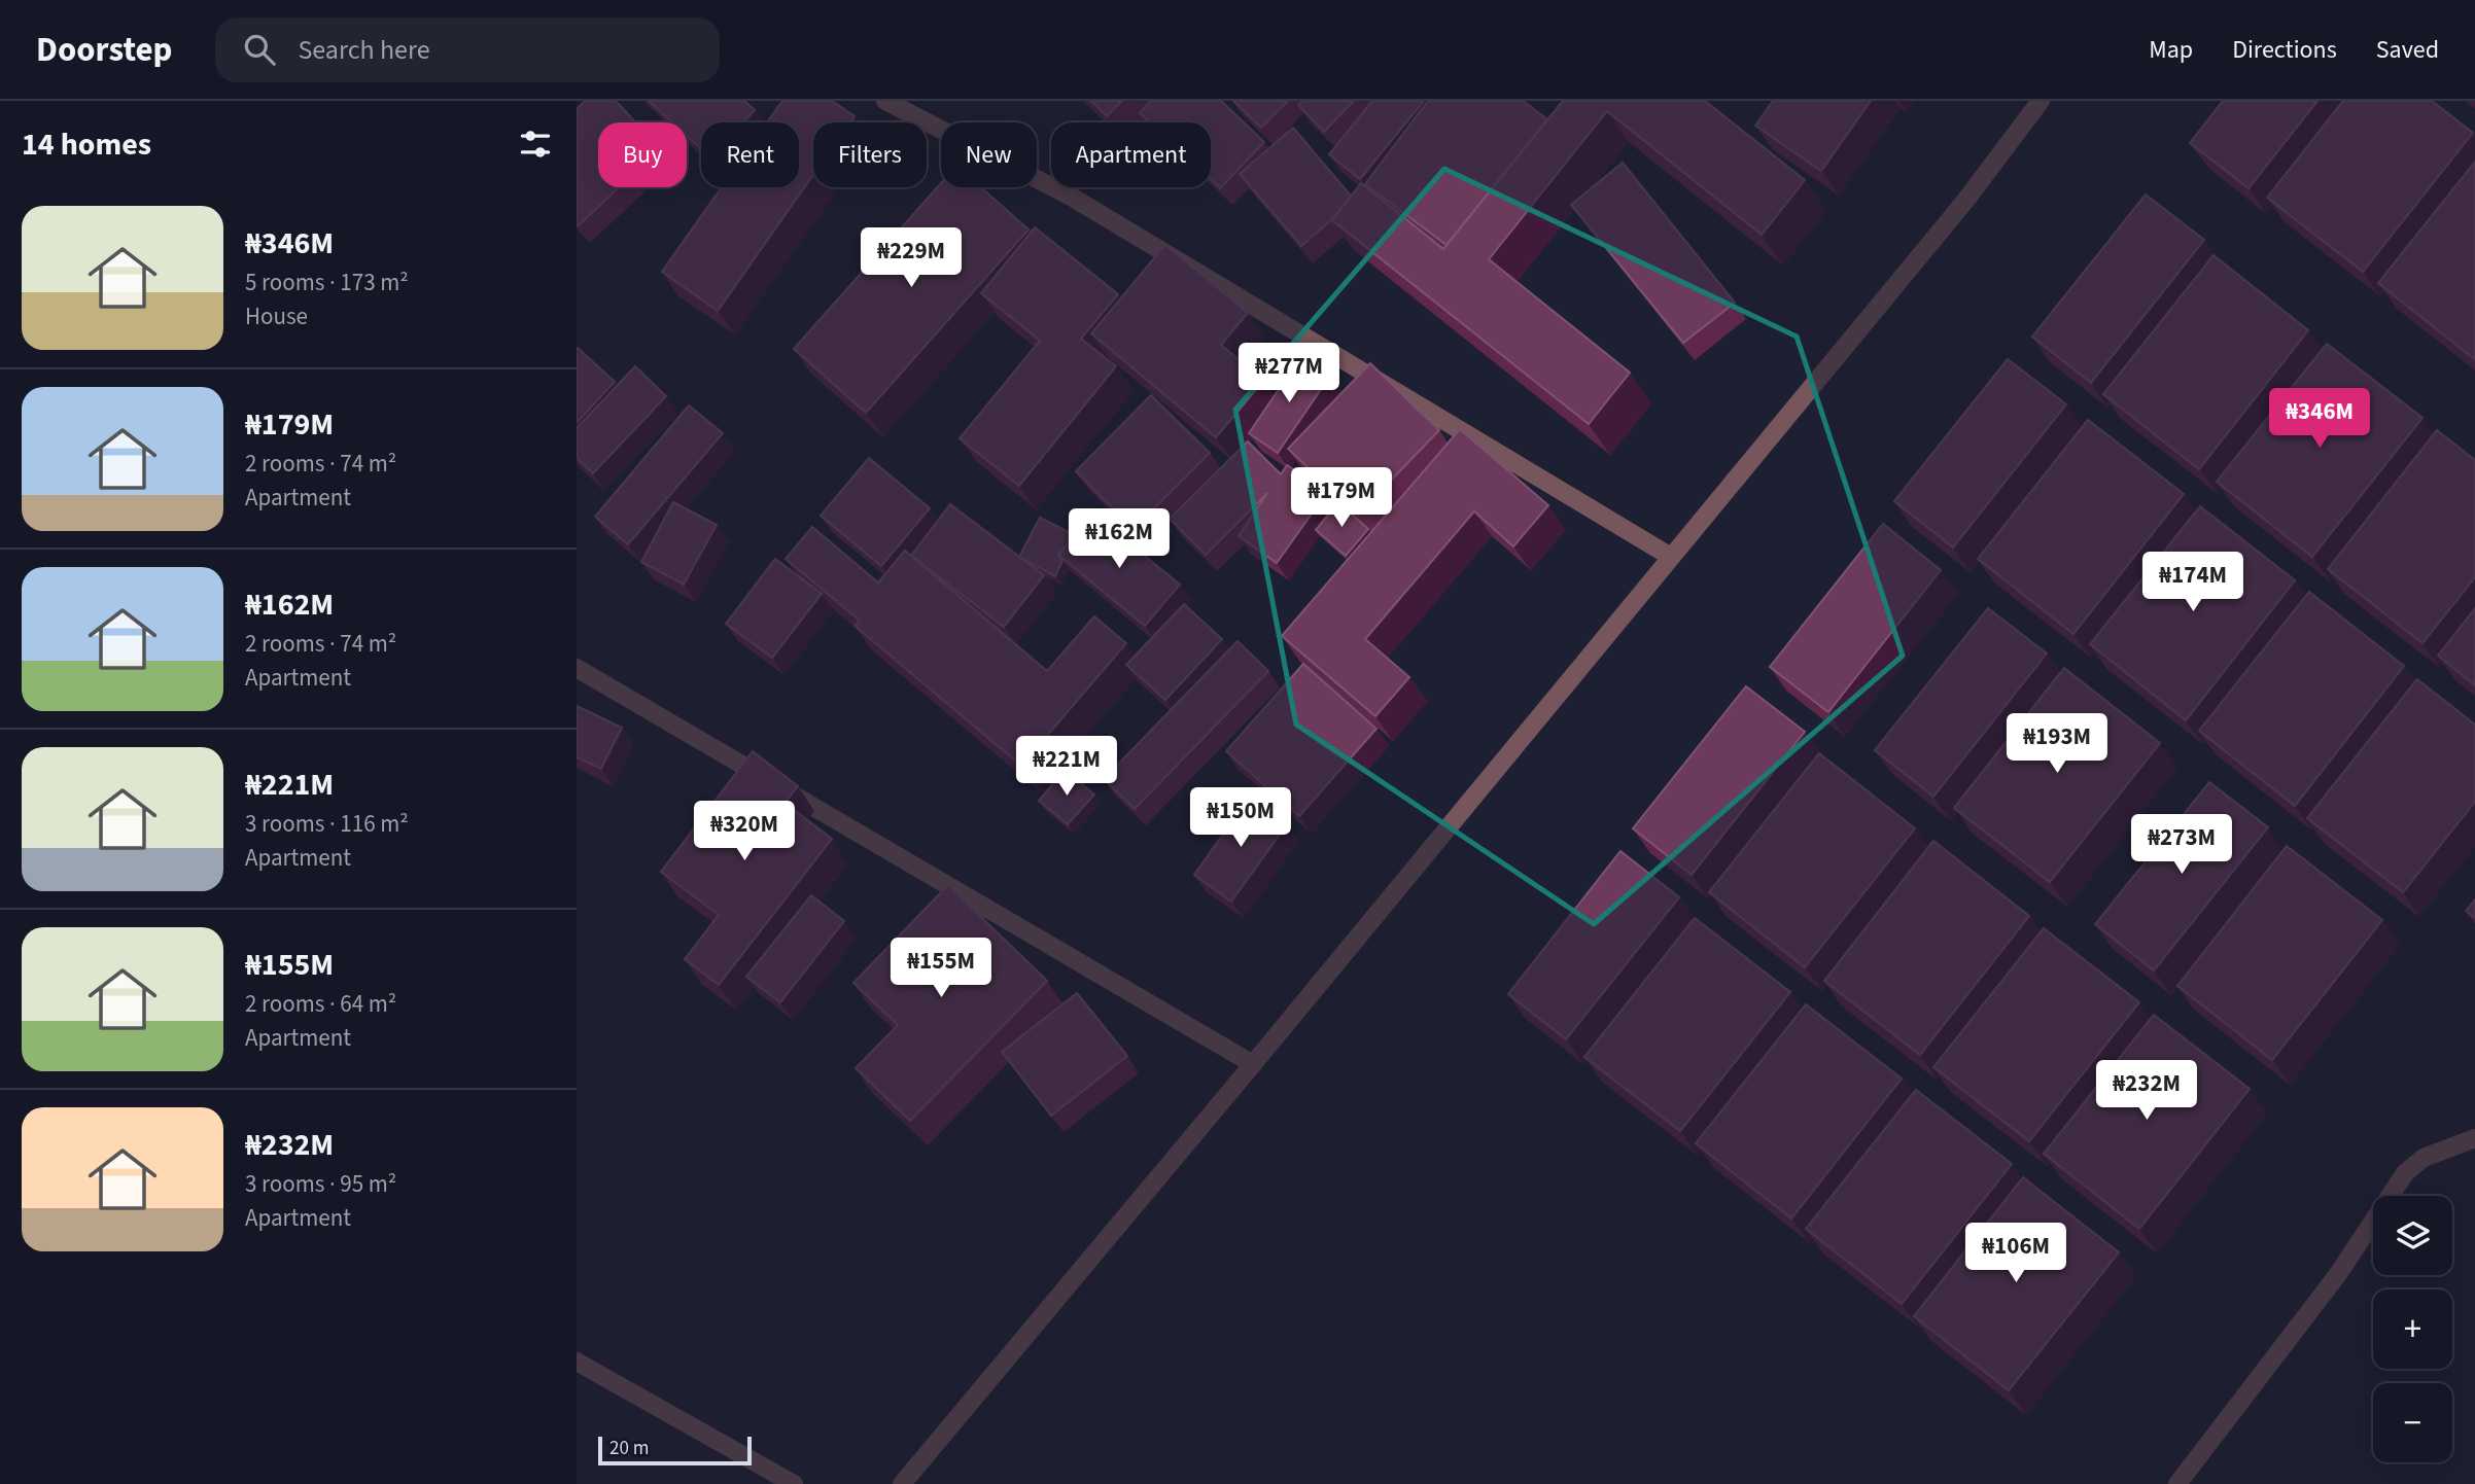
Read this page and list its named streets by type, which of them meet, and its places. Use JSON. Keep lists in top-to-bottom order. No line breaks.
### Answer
{"scale_bar":"20 m","page":{"header":"Doorstep","search":"Search here","nav":["Map","Directions","Saved"],"heading":"14 homes","chip":["Buy","Rent","Filters","New","Apartment"],"list":[{"name":"₦346M","note":"5 rooms · 173 m² · House"},{"name":"₦179M","note":"2 rooms · 74 m² · Apartment"},{"name":"₦162M","note":"2 rooms · 74 m² · Apartment"},{"name":"₦221M","note":"3 rooms · 116 m² · Apartment"},{"name":"₦155M","note":"2 rooms · 64 m² · Apartment"},{"name":"₦232M","note":"3 rooms · 95 m² · Apartment"}],"price":["₦229M","₦277M","₦346M","₦179M","₦162M","₦174M","₦193M","₦221M","₦150M","₦320M","₦273M","₦155M","₦232M","₦106M"],"map_buttons":["+","−"],"scale":"20 m"}}
